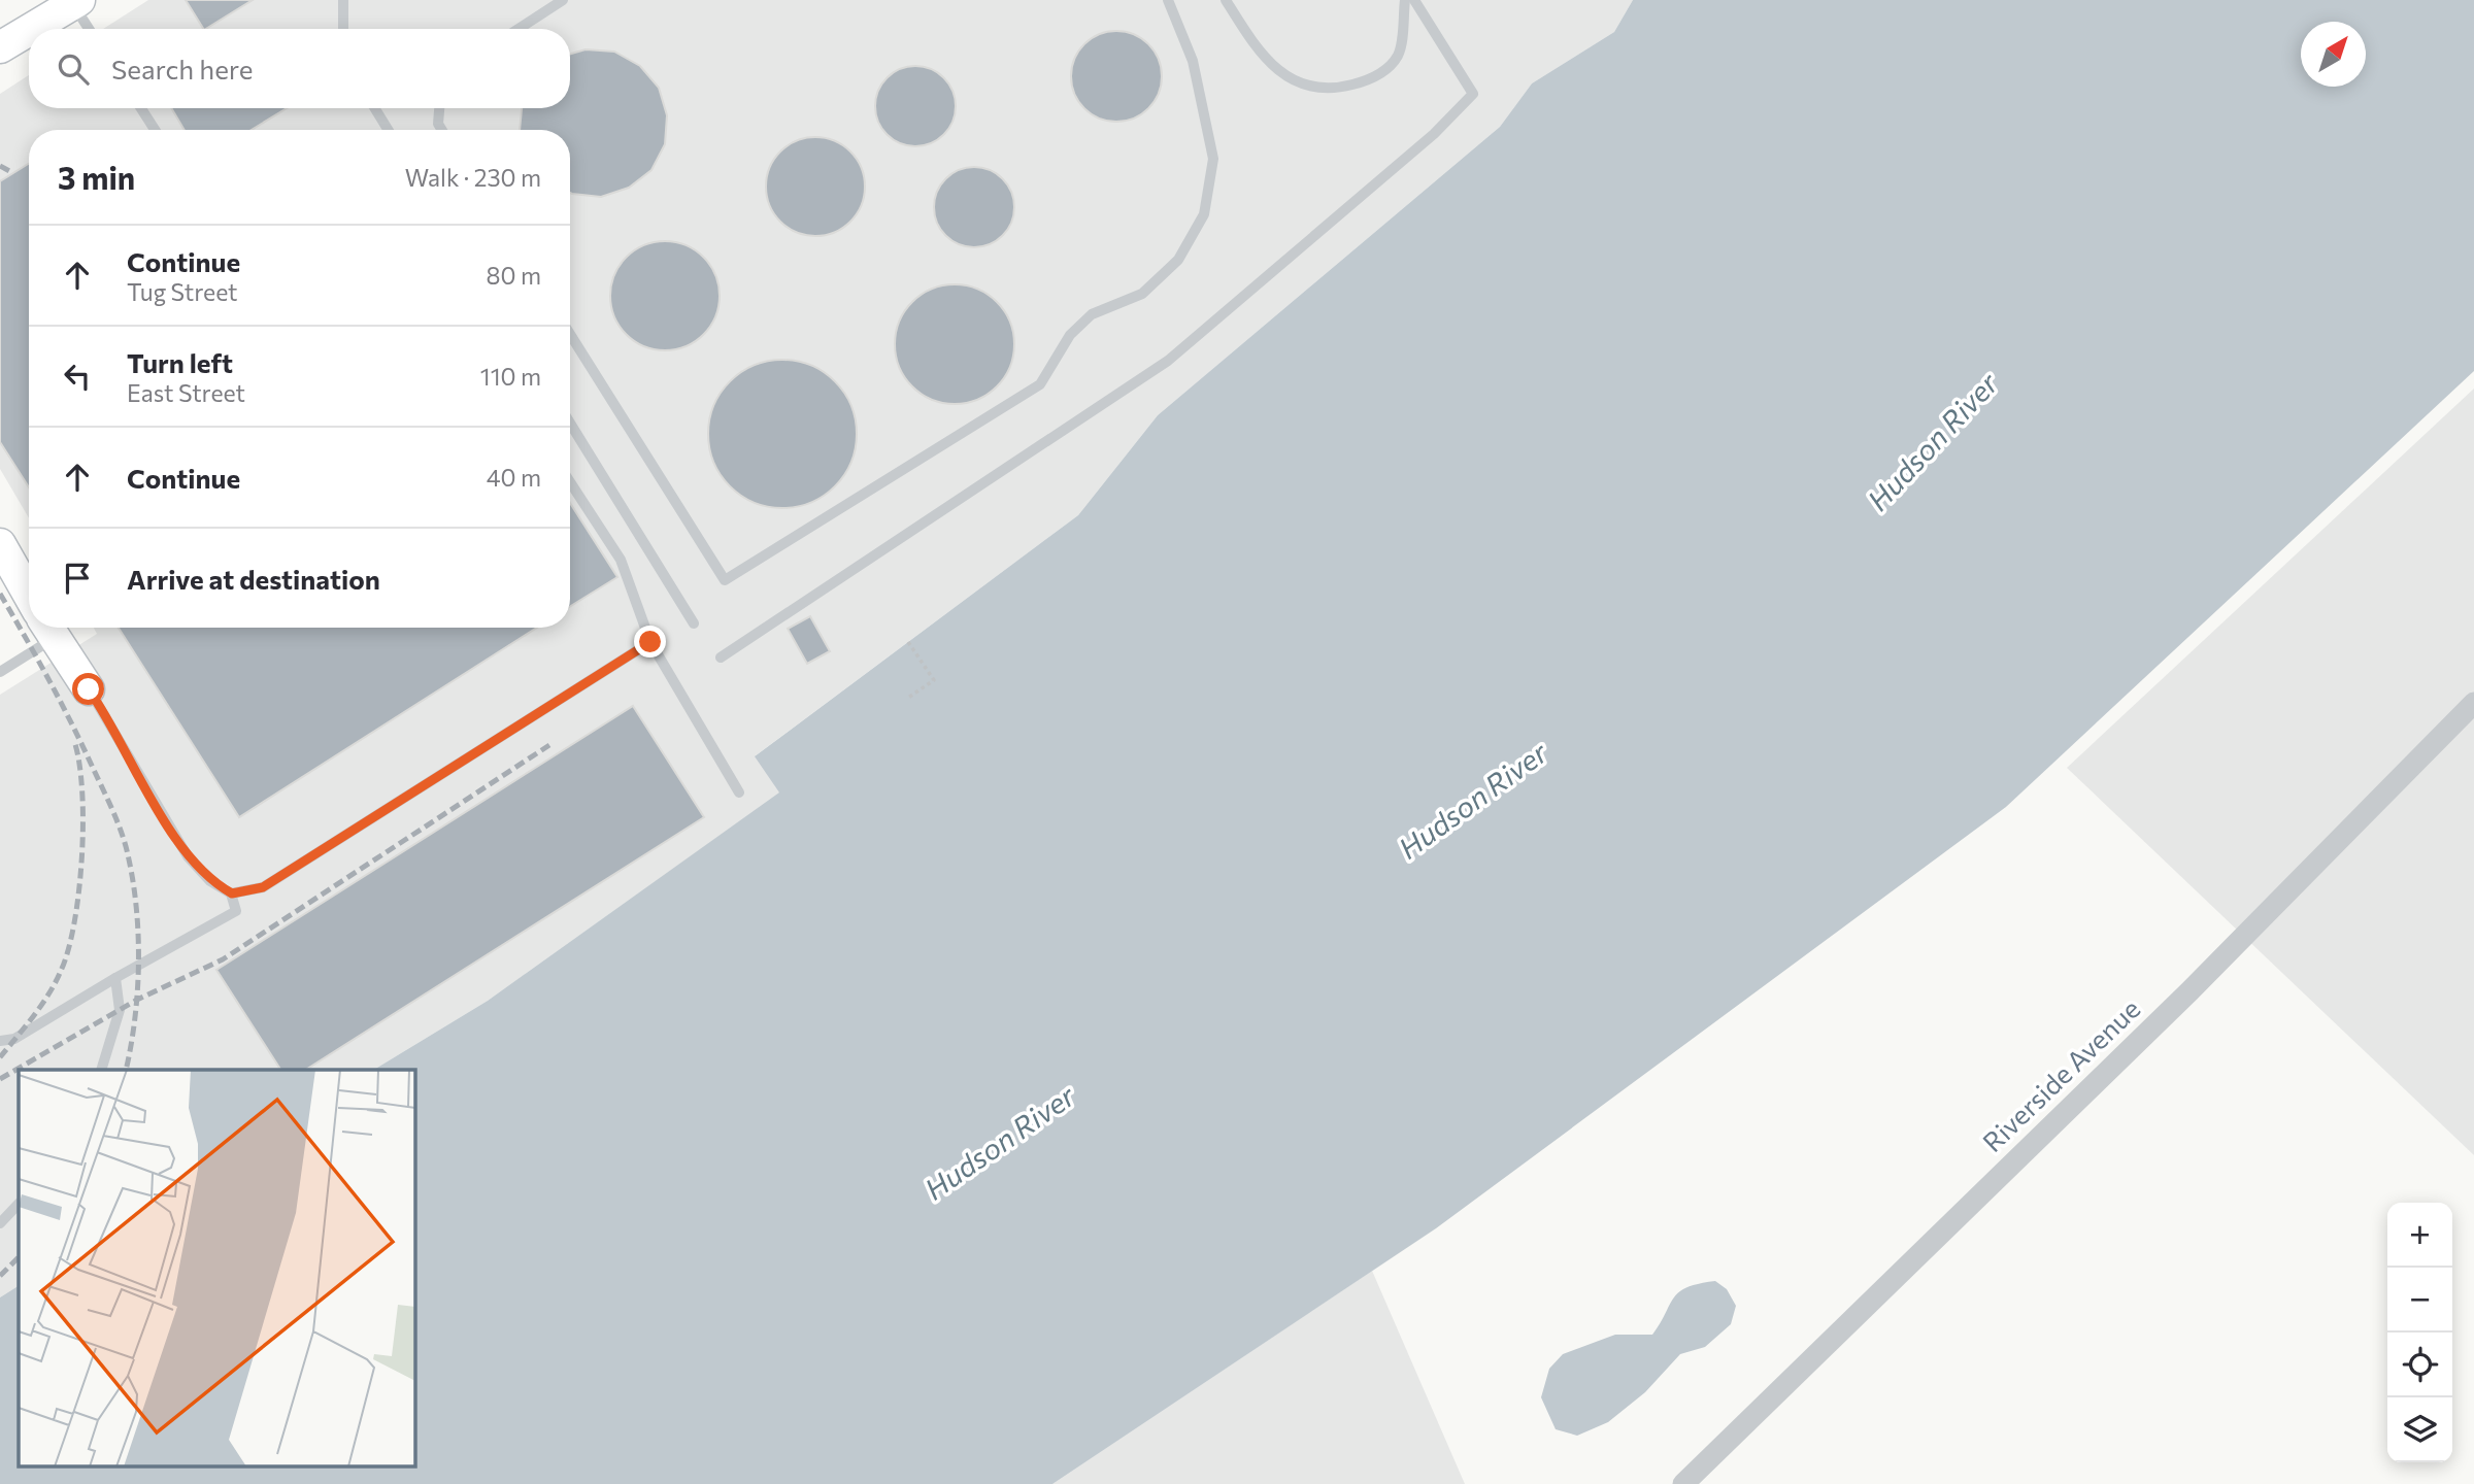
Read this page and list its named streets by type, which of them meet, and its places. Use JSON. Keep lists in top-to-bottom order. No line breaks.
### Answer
{"streets":{"street":["Riverside Avenue"]},"water":["Hudson River"],"north":"top right","page":{"search":"Search here","heading":["3 min","Walk · 230 m"],"list":[["Continue","Tug Street","80 m"],["Turn left","East Street","110 m"],["Continue","40 m"],"Arrive at destination"],"map_buttons":["+","−"]}}
